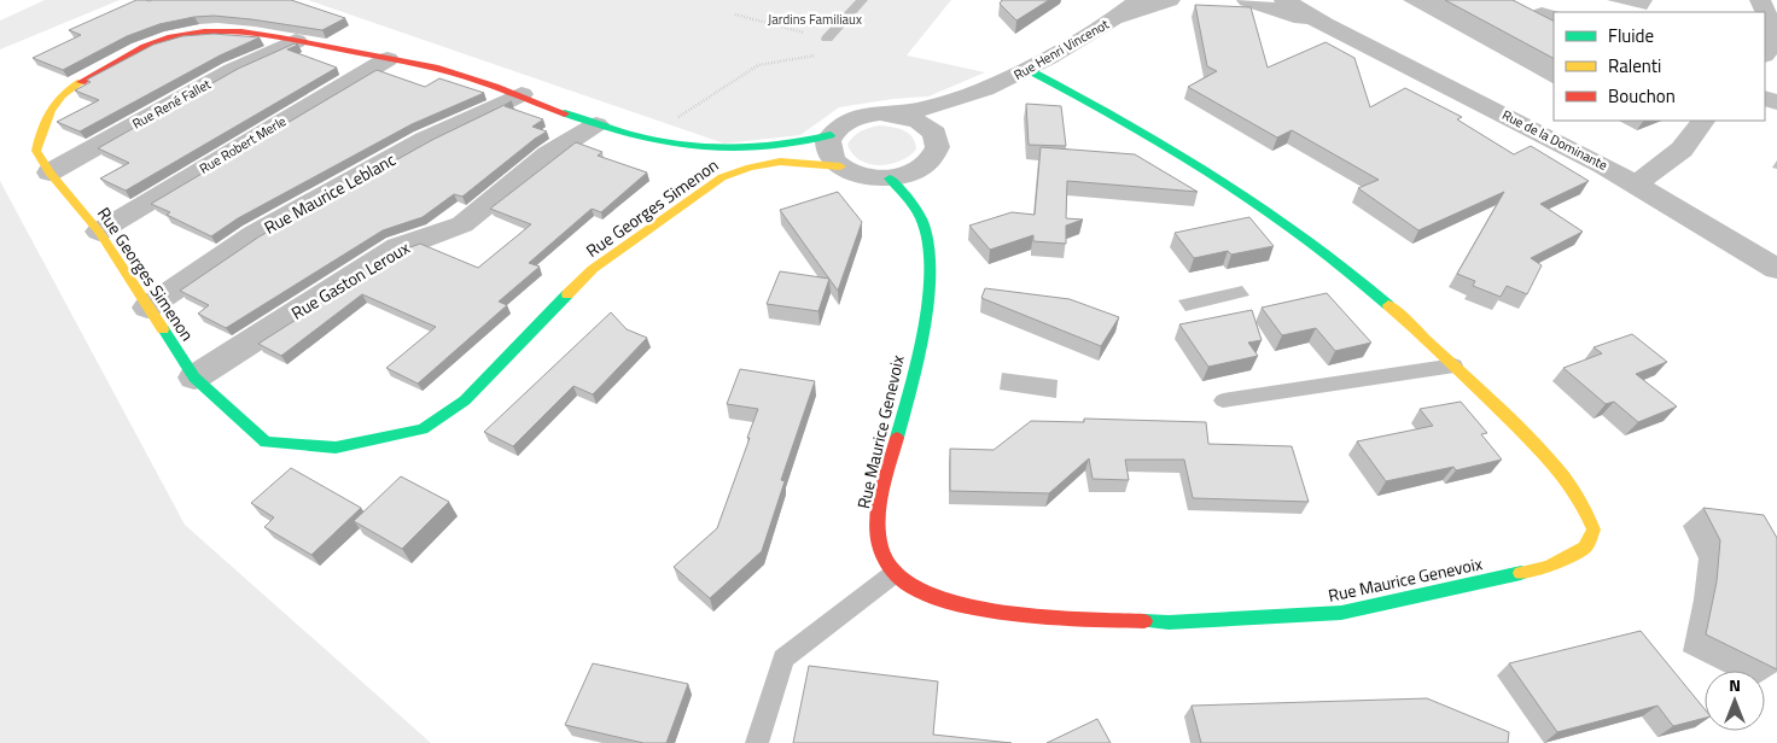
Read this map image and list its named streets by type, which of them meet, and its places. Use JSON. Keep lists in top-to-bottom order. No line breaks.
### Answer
{"streets":{"street":["Rue Henri Vincenot","Rue René Fallet","Rue de la Dominante","Rue Robert Merle","Rue Maurice Leblanc","Rue Georges Simenon","Rue Gaston Leroux","Rue Maurice Genevoix"]},"crossings":[["Rue Henri Vincenot","Rue Georges Simenon"],["Rue Henri Vincenot","Rue Maurice Genevoix"],["Rue René Fallet","Rue Georges Simenon"],["Rue Robert Merle","Rue Georges Simenon"],["Rue Maurice Leblanc","Rue Georges Simenon"],["Rue Georges Simenon","Rue Gaston Leroux"],["Rue Georges Simenon","Rue Maurice Genevoix"]],"parks":["Jardins Familiaux"],"legend":["Fluide","Ralenti","Bouchon"],"north":"top"}
